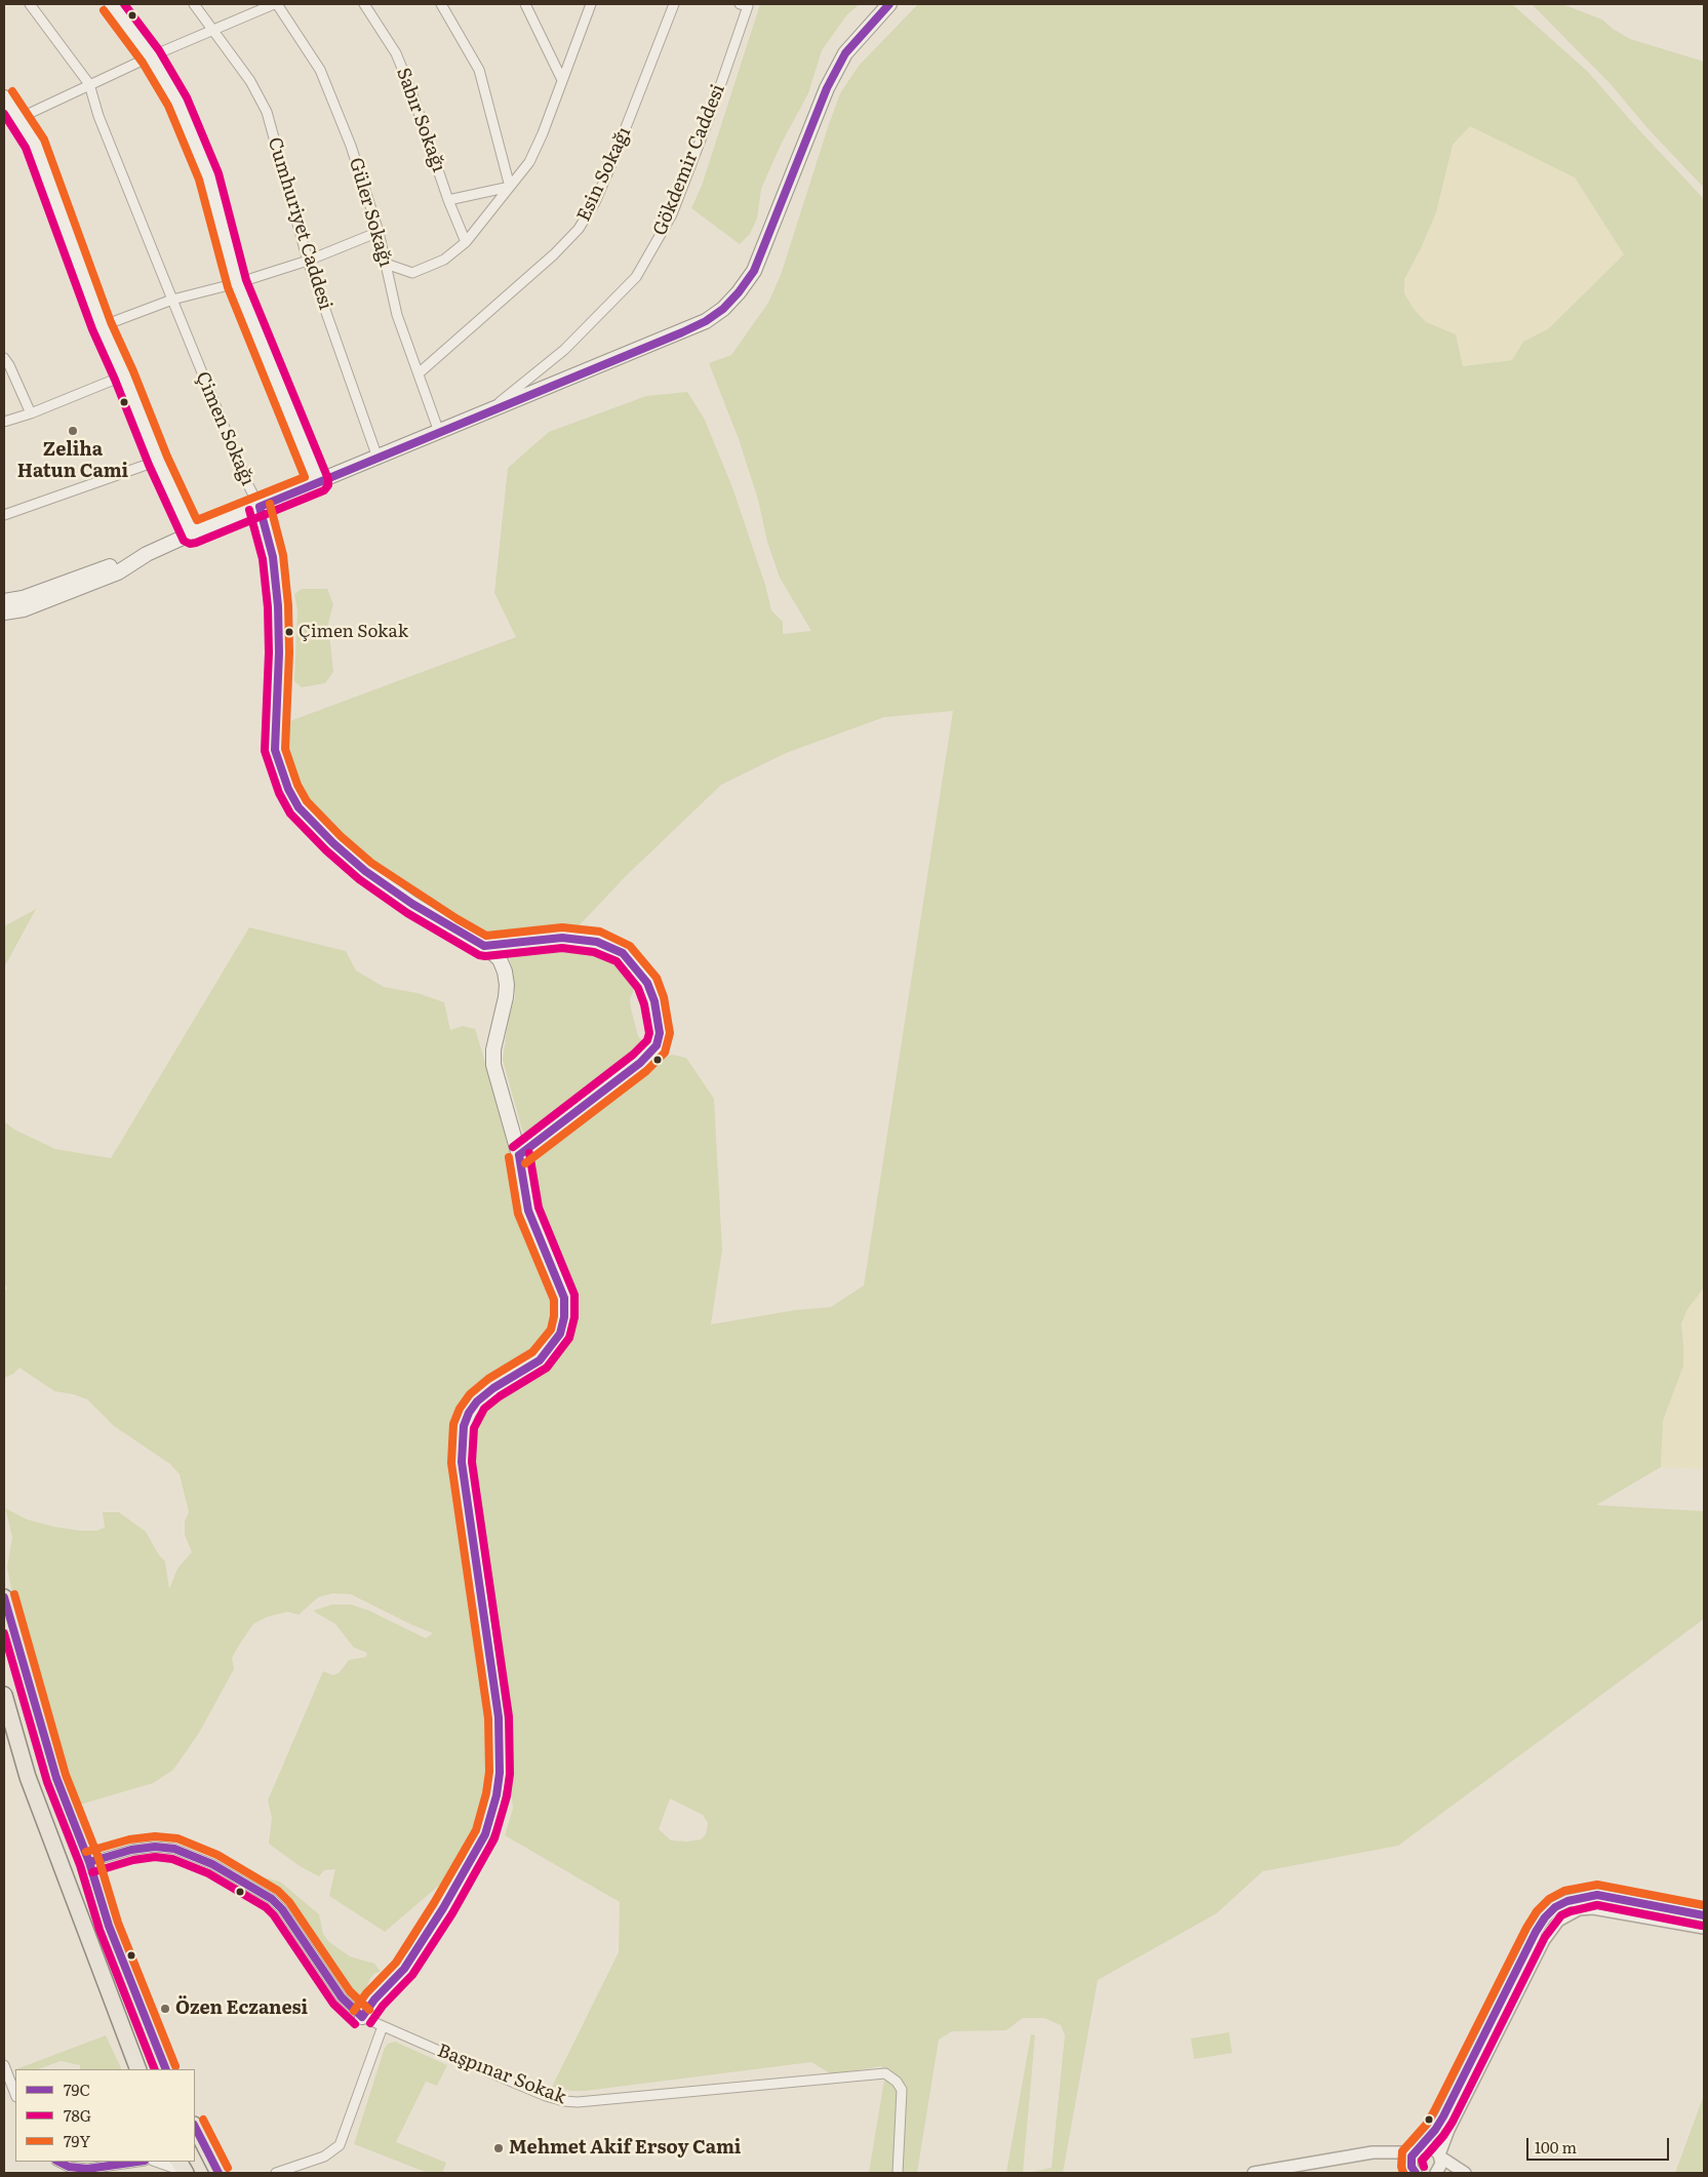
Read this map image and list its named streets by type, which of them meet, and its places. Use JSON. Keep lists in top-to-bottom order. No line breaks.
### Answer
{"streets":{"main road":["Gökdemir Caddesi","Çimen Sokağı"],"street":["Sabır Sokağı","Esin Sokağı","Güler Sokağı","Cumhuriyet Caddesi","Başpınar Sokak"]},"crossings":[["Gökdemir Caddesi","Güler Sokağı"],["Gökdemir Caddesi","Cumhuriyet Caddesi"],["Gökdemir Caddesi","Çimen Sokağı"],["Esin Sokağı","Güler Sokağı"]],"places":["Zeliha Hatun Cami","Çimen Sokak","Özen Eczanesi","Mehmet Akif Ersoy Cami"],"lines":["transit line 79C","transit line 78G","transit line 79Y"],"legend":["79C","78G","79Y"],"scale_bar":"100 m"}
